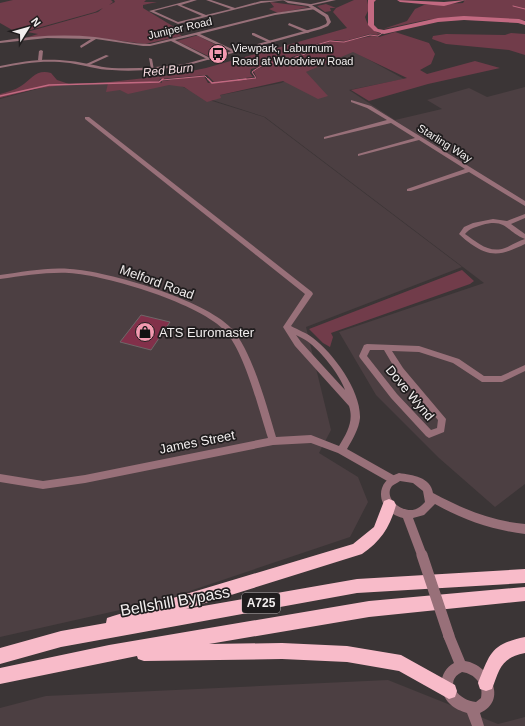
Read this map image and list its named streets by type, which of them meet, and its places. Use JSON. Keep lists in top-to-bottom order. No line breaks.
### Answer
{"streets":{"highway":["Bellshill Bypass","A725"],"street":["Juniper Road","Starling Way","Melford Road","Dove Wynd","James Street"]},"crossings":[["Melford Road","James Street"]],"water":["Red Burn"],"places":{"bus stop":["Viewpark, Laburnum Road at Woodview Road"],"shop":["ATS Euromaster"]},"north":"top right"}
